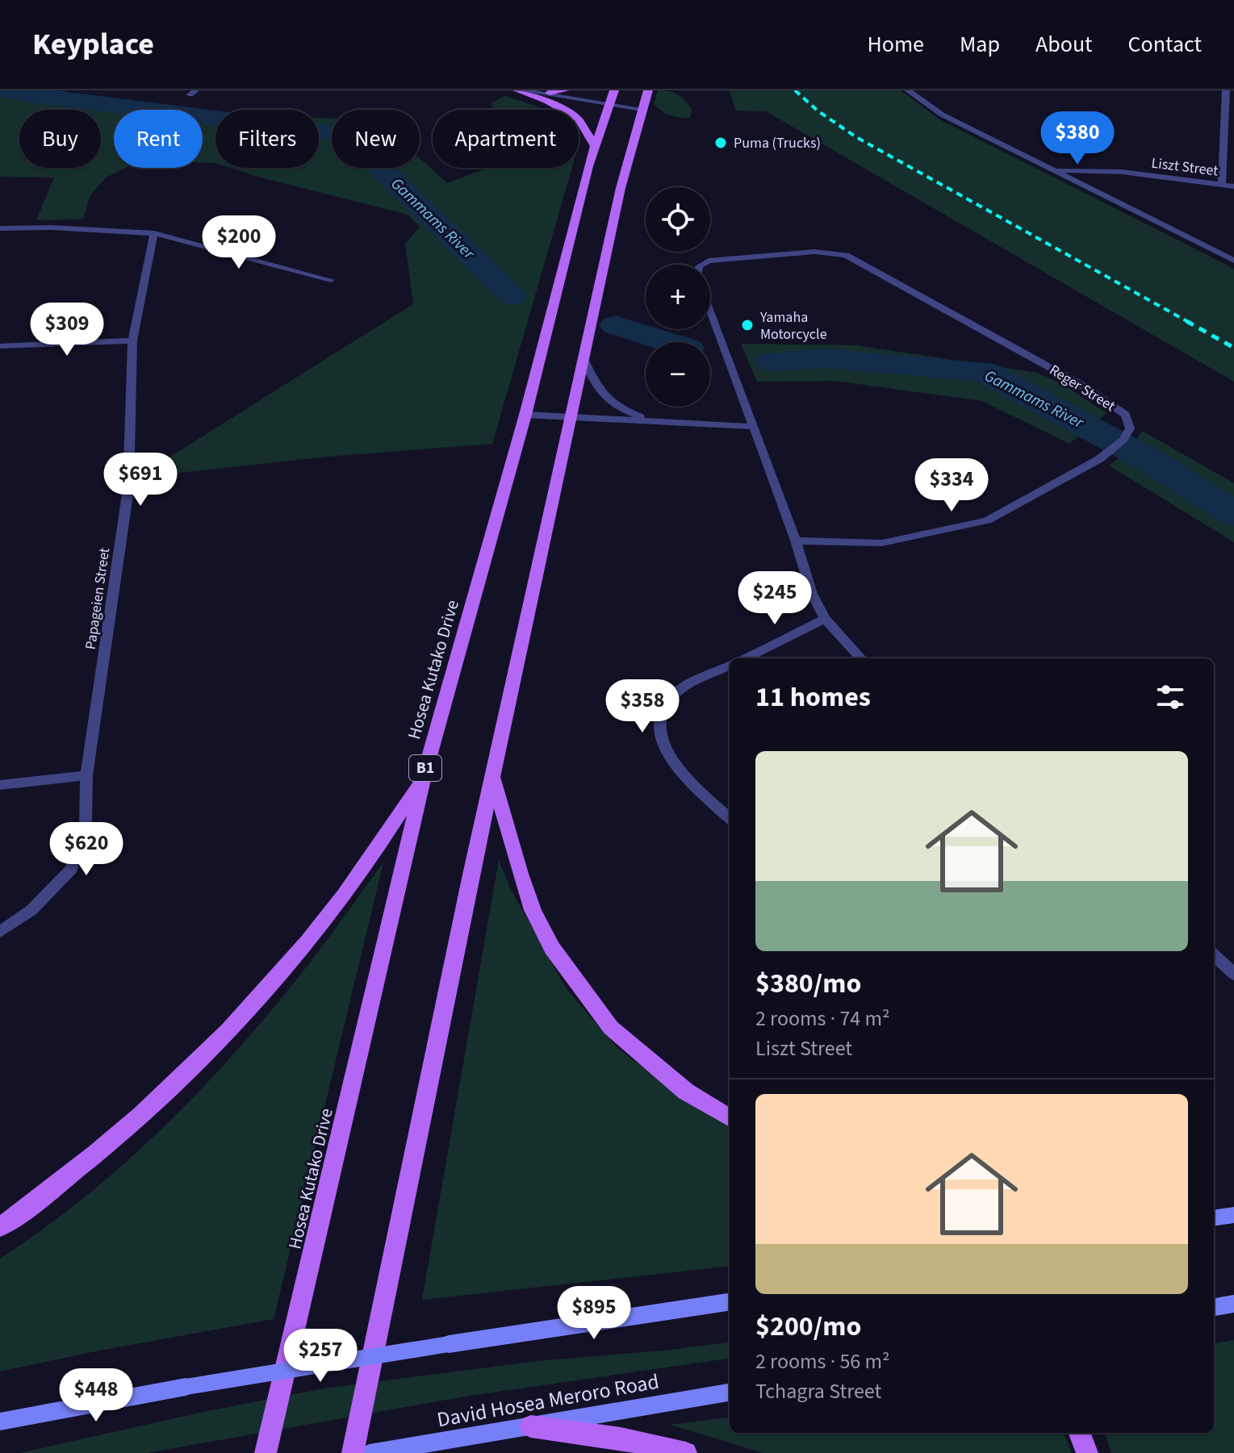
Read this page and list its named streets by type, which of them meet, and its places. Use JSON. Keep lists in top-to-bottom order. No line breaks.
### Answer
{"streets":{"main road":["Hosea Kutako Drive","B1","David Hosea Meroro Road"],"street":["Liszt Street","Reger Street","Papageien Street"]},"water":["Gammams River"],"places":["Puma (Trucks)","Yamaha Motorcycle"],"page":{"header":"Keyplace","nav":["Home","Map","About","Contact"],"chip":["Buy","Rent","Filters","New","Apartment"],"price":["$380","$200","$309","$691","$334","$245","$358","$620","$895","$257","$448"],"map_buttons":["+","−"],"heading":"11 homes","list":[{"name":"$380/mo","note":"2 rooms · 74 m² · Liszt Street"},{"name":"$200/mo","note":"2 rooms · 56 m² · Tchagra Street"}]}}
